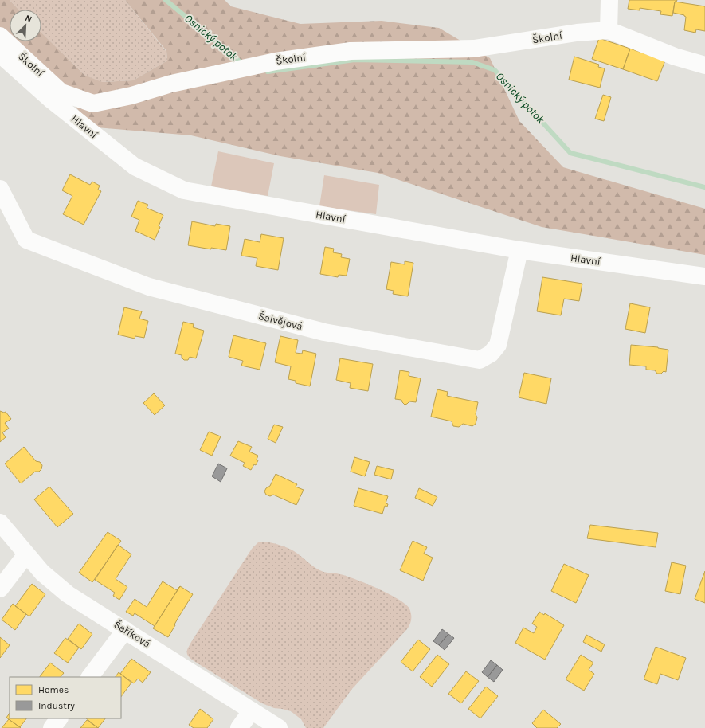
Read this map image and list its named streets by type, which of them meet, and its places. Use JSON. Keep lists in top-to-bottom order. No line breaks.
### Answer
{"streets":{"street":["Školní","Hlavní","Šalvějová","Šeříková"]},"crossings":[["Hlavní","Šalvějová"]],"water":["Osnický potok"],"legend":["Homes","Industry"],"north":"top right"}
